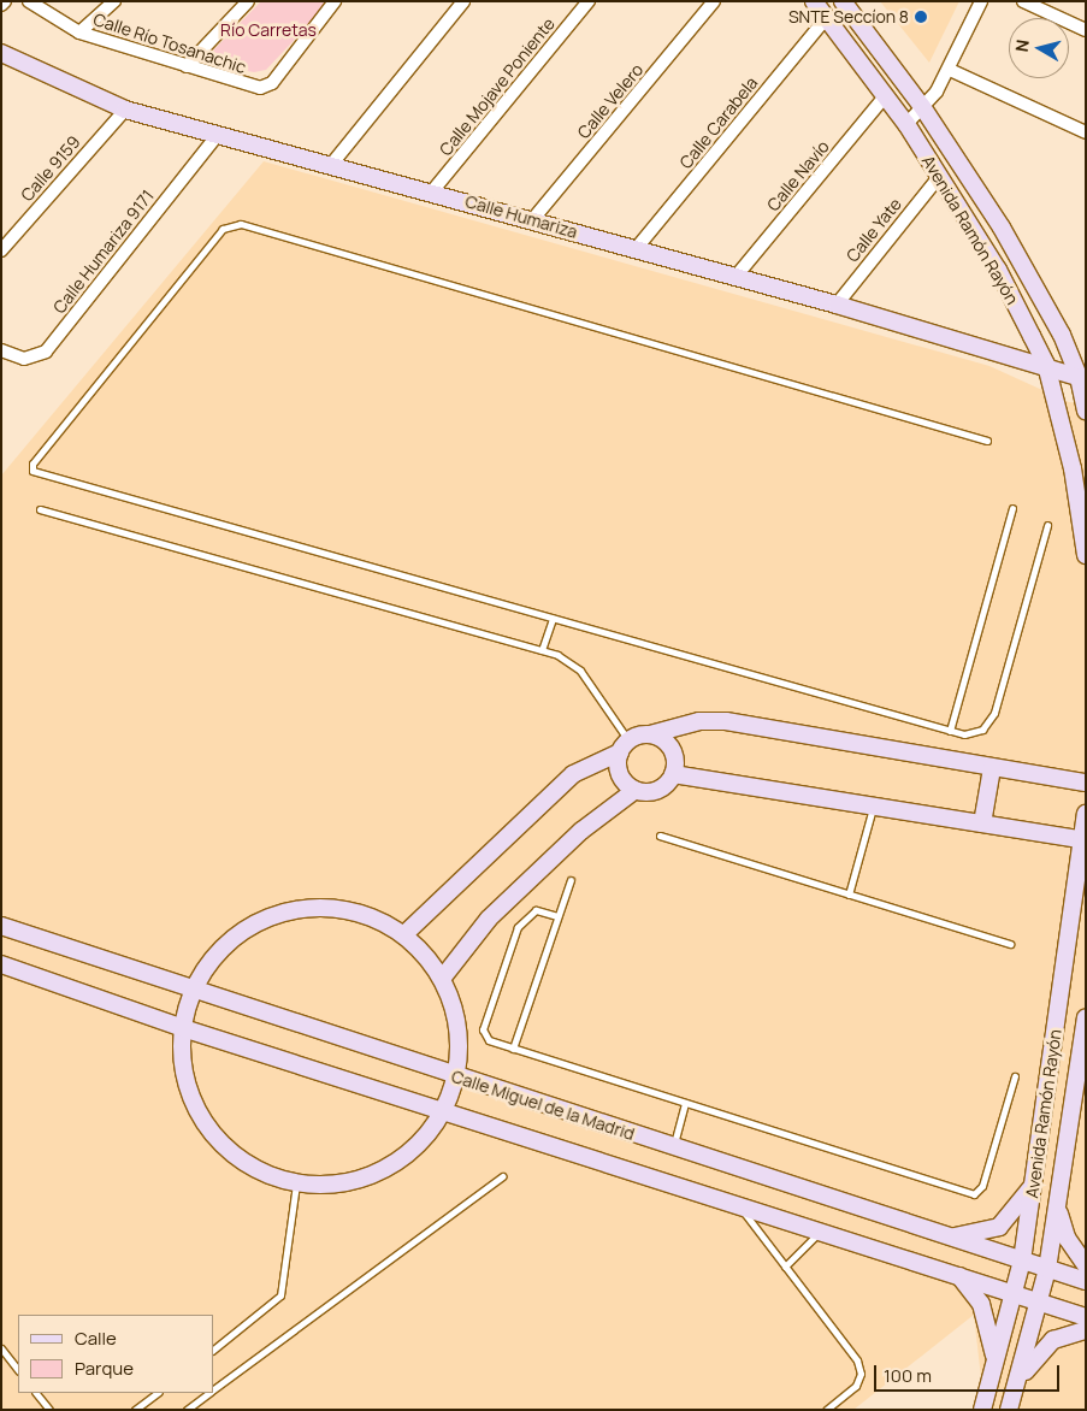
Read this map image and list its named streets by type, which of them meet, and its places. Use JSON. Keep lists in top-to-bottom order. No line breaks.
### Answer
{"streets":{"main road":["Calle Humariza","Avenida Ramón Rayón","Calle Miguel de la Madrid"],"street":["Calle Río Tosanachic","Calle Mojave Poniente","Calle Velero","Calle Carabela","Calle 9159","Calle Navío","Calle Yate","Calle Humariza 9171"]},"crossings":[["Calle Mojave Poniente","Calle Humariza"],["Calle Velero","Calle Humariza"],["Calle Carabela","Calle Humariza"],["Calle Carabela","Avenida Ramón Rayón"],["Calle 9159","Calle Humariza"],["Calle Navío","Calle Humariza"],["Calle Navío","Avenida Ramón Rayón"],["Calle Humariza","Calle Yate"],["Calle Humariza","Avenida Ramón Rayón"],["Calle Humariza","Calle Humariza 9171"],["Calle Yate","Avenida Ramón Rayón"],["Avenida Ramón Rayón","Calle Miguel de la Madrid"]],"parks":["Río Carretas"],"places":["SNTE Seccíon 8"],"legend":["Calle","Parque"],"scale_bar":"100 m","north":"left"}
